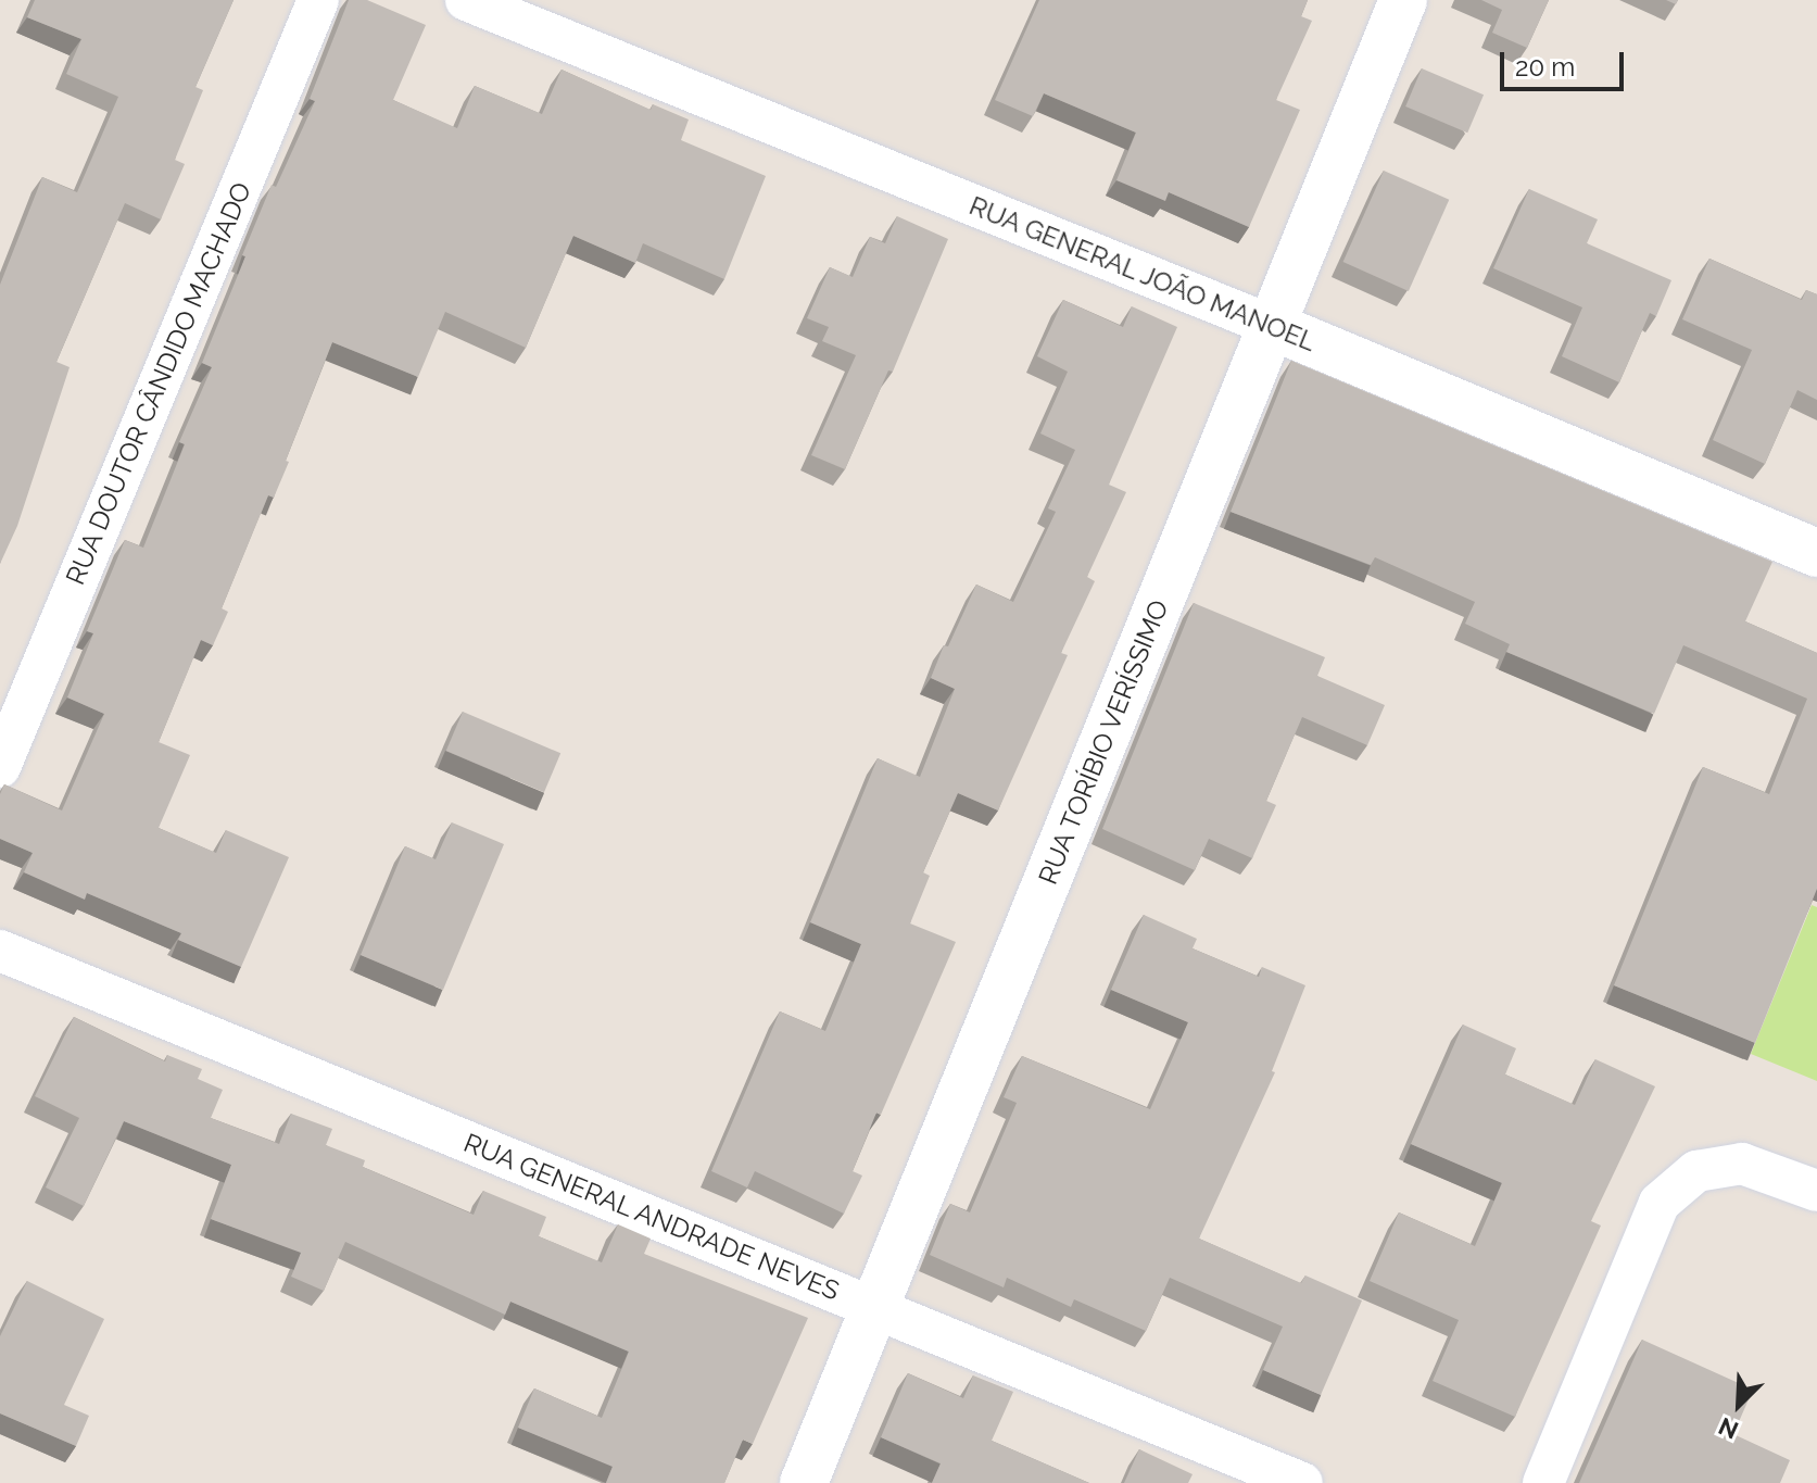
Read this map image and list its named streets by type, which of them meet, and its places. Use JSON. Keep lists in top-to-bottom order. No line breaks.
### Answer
{"streets":{"main road":["RUA GENERAL JOÃO MANOEL","RUA TORÍBIO VERÍSSIMO"],"street":["RUA DOUTOR CÂNDIDO MACHADO","RUA GENERAL ANDRADE NEVES"]},"crossings":[["RUA GENERAL JOÃO MANOEL","RUA TORÍBIO VERÍSSIMO"],["RUA TORÍBIO VERÍSSIMO","RUA GENERAL ANDRADE NEVES"]],"scale_bar":"20 m","north":"bottom left"}
